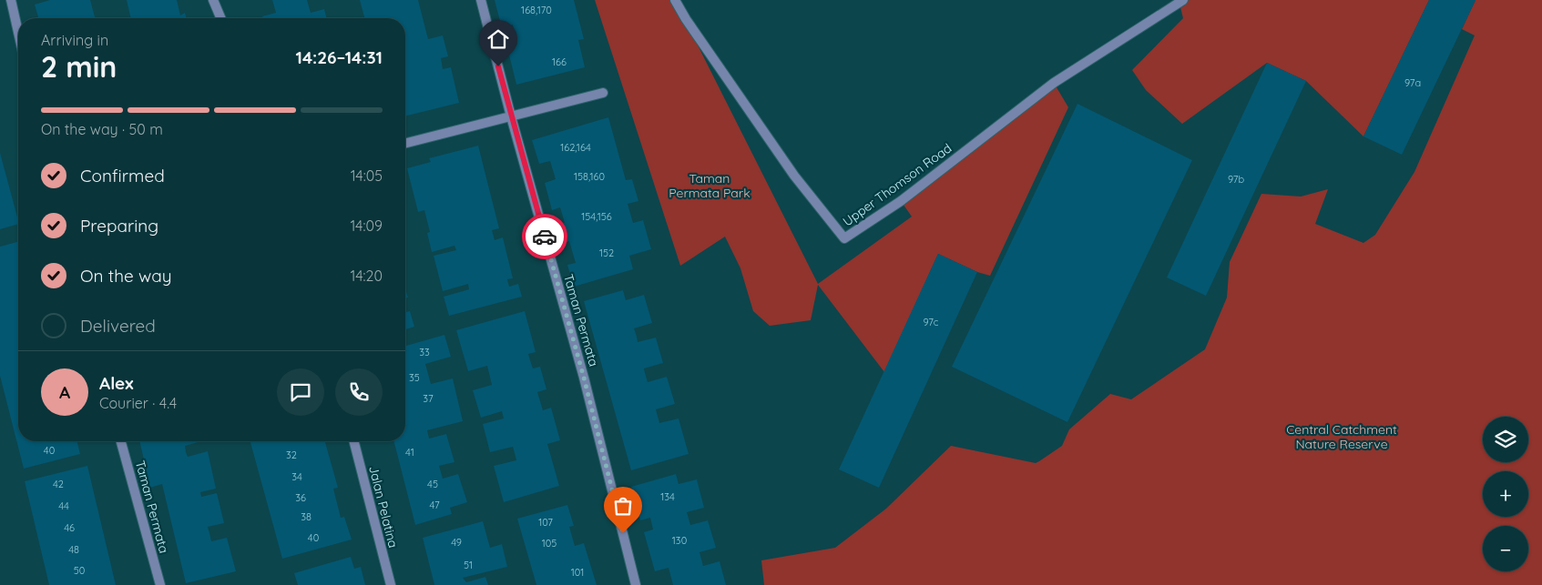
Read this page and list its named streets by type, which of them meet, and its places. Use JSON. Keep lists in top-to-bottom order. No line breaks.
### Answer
{"streets":{"street":["Upper Thomson Road","Taman Permata","Jalan Pelatina"]},"parks":["Taman Permata Park","Central Catchment Nature Reserve"],"house_numbers":["168,170","166","97a","162,164","158,160","97b","154,156","152","97c","33","35","37","40","41","32","34","42","45","134","36","47","44","38","107","46","40","130","49","105","48","51","50","101"],"page":{"heading":["2 min","Arriving in","14:26–14:31"],"panel":["Alex","Courier · 4.4"],"bar":"On the way · 50 m","list":[["Confirmed","14:05"],["Preparing","14:09"],["On the way","14:20"],"Delivered"],"round":"A","map_buttons":["+","−"]}}
